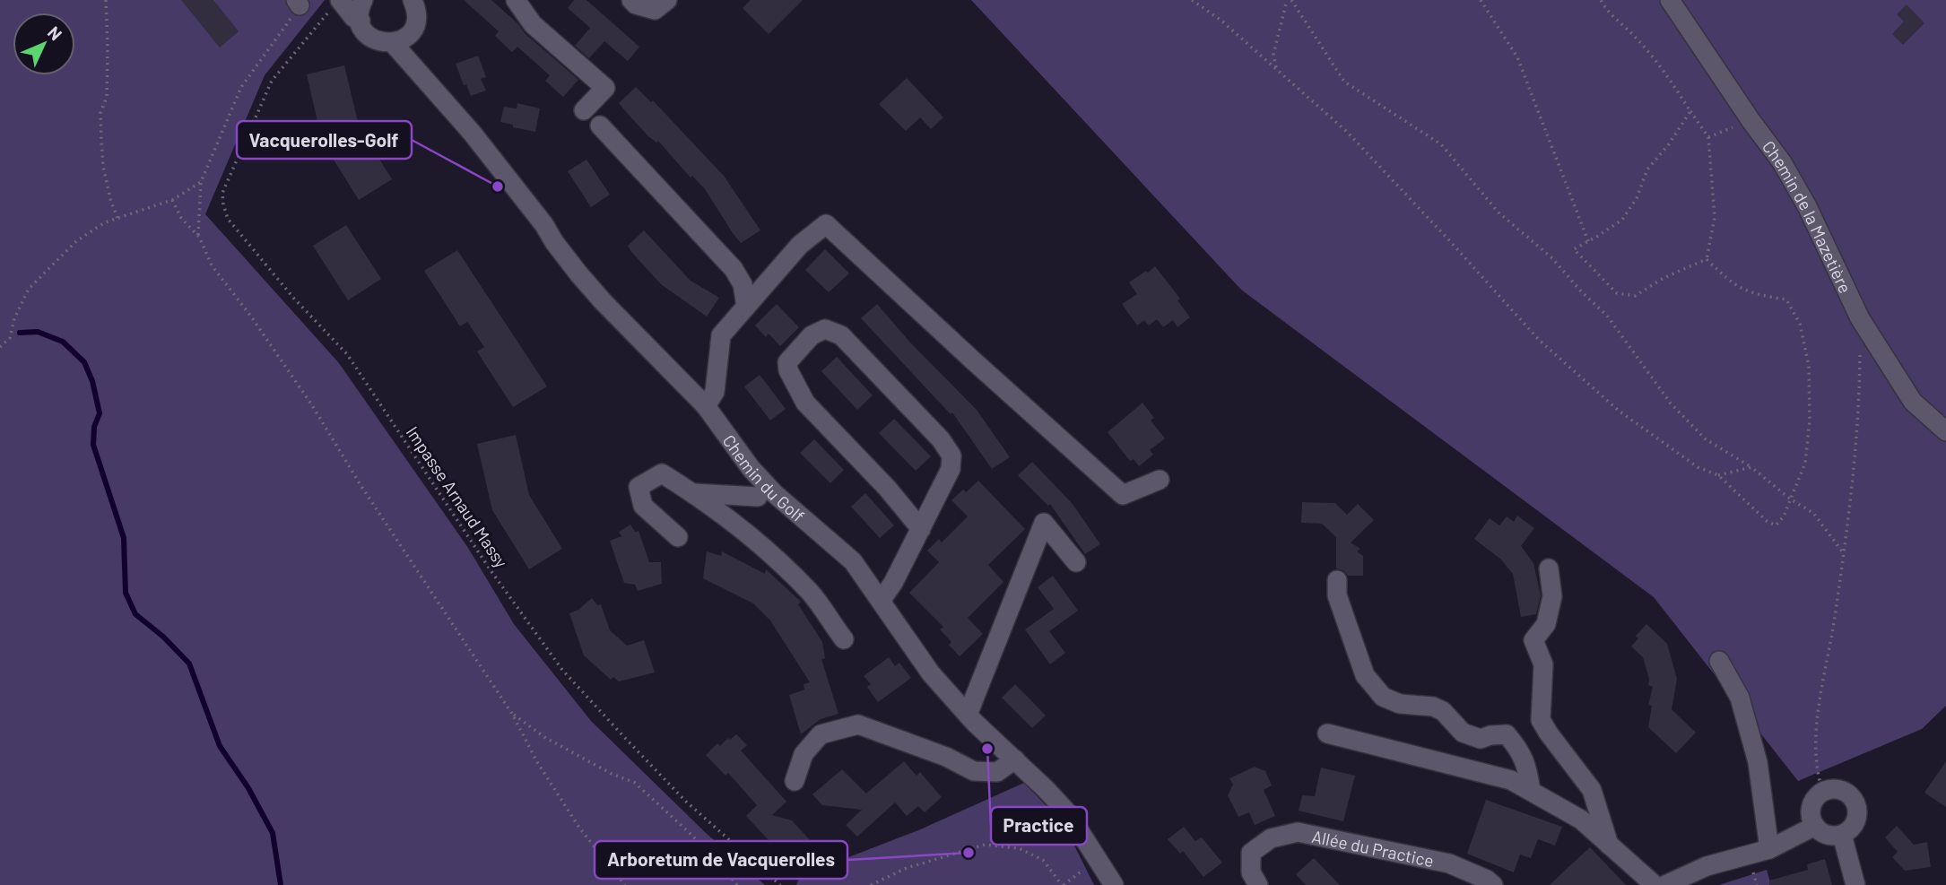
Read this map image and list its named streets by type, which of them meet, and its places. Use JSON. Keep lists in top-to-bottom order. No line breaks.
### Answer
{"streets":{"street":["Chemin de la Mazetière","Chemin du Golf","Allée du Practice"],"path":["Impasse Arnaud Massy"]},"places":["Vacquerolles-Golf","Practice","Arboretum de Vacquerolles"],"north":"top right"}
